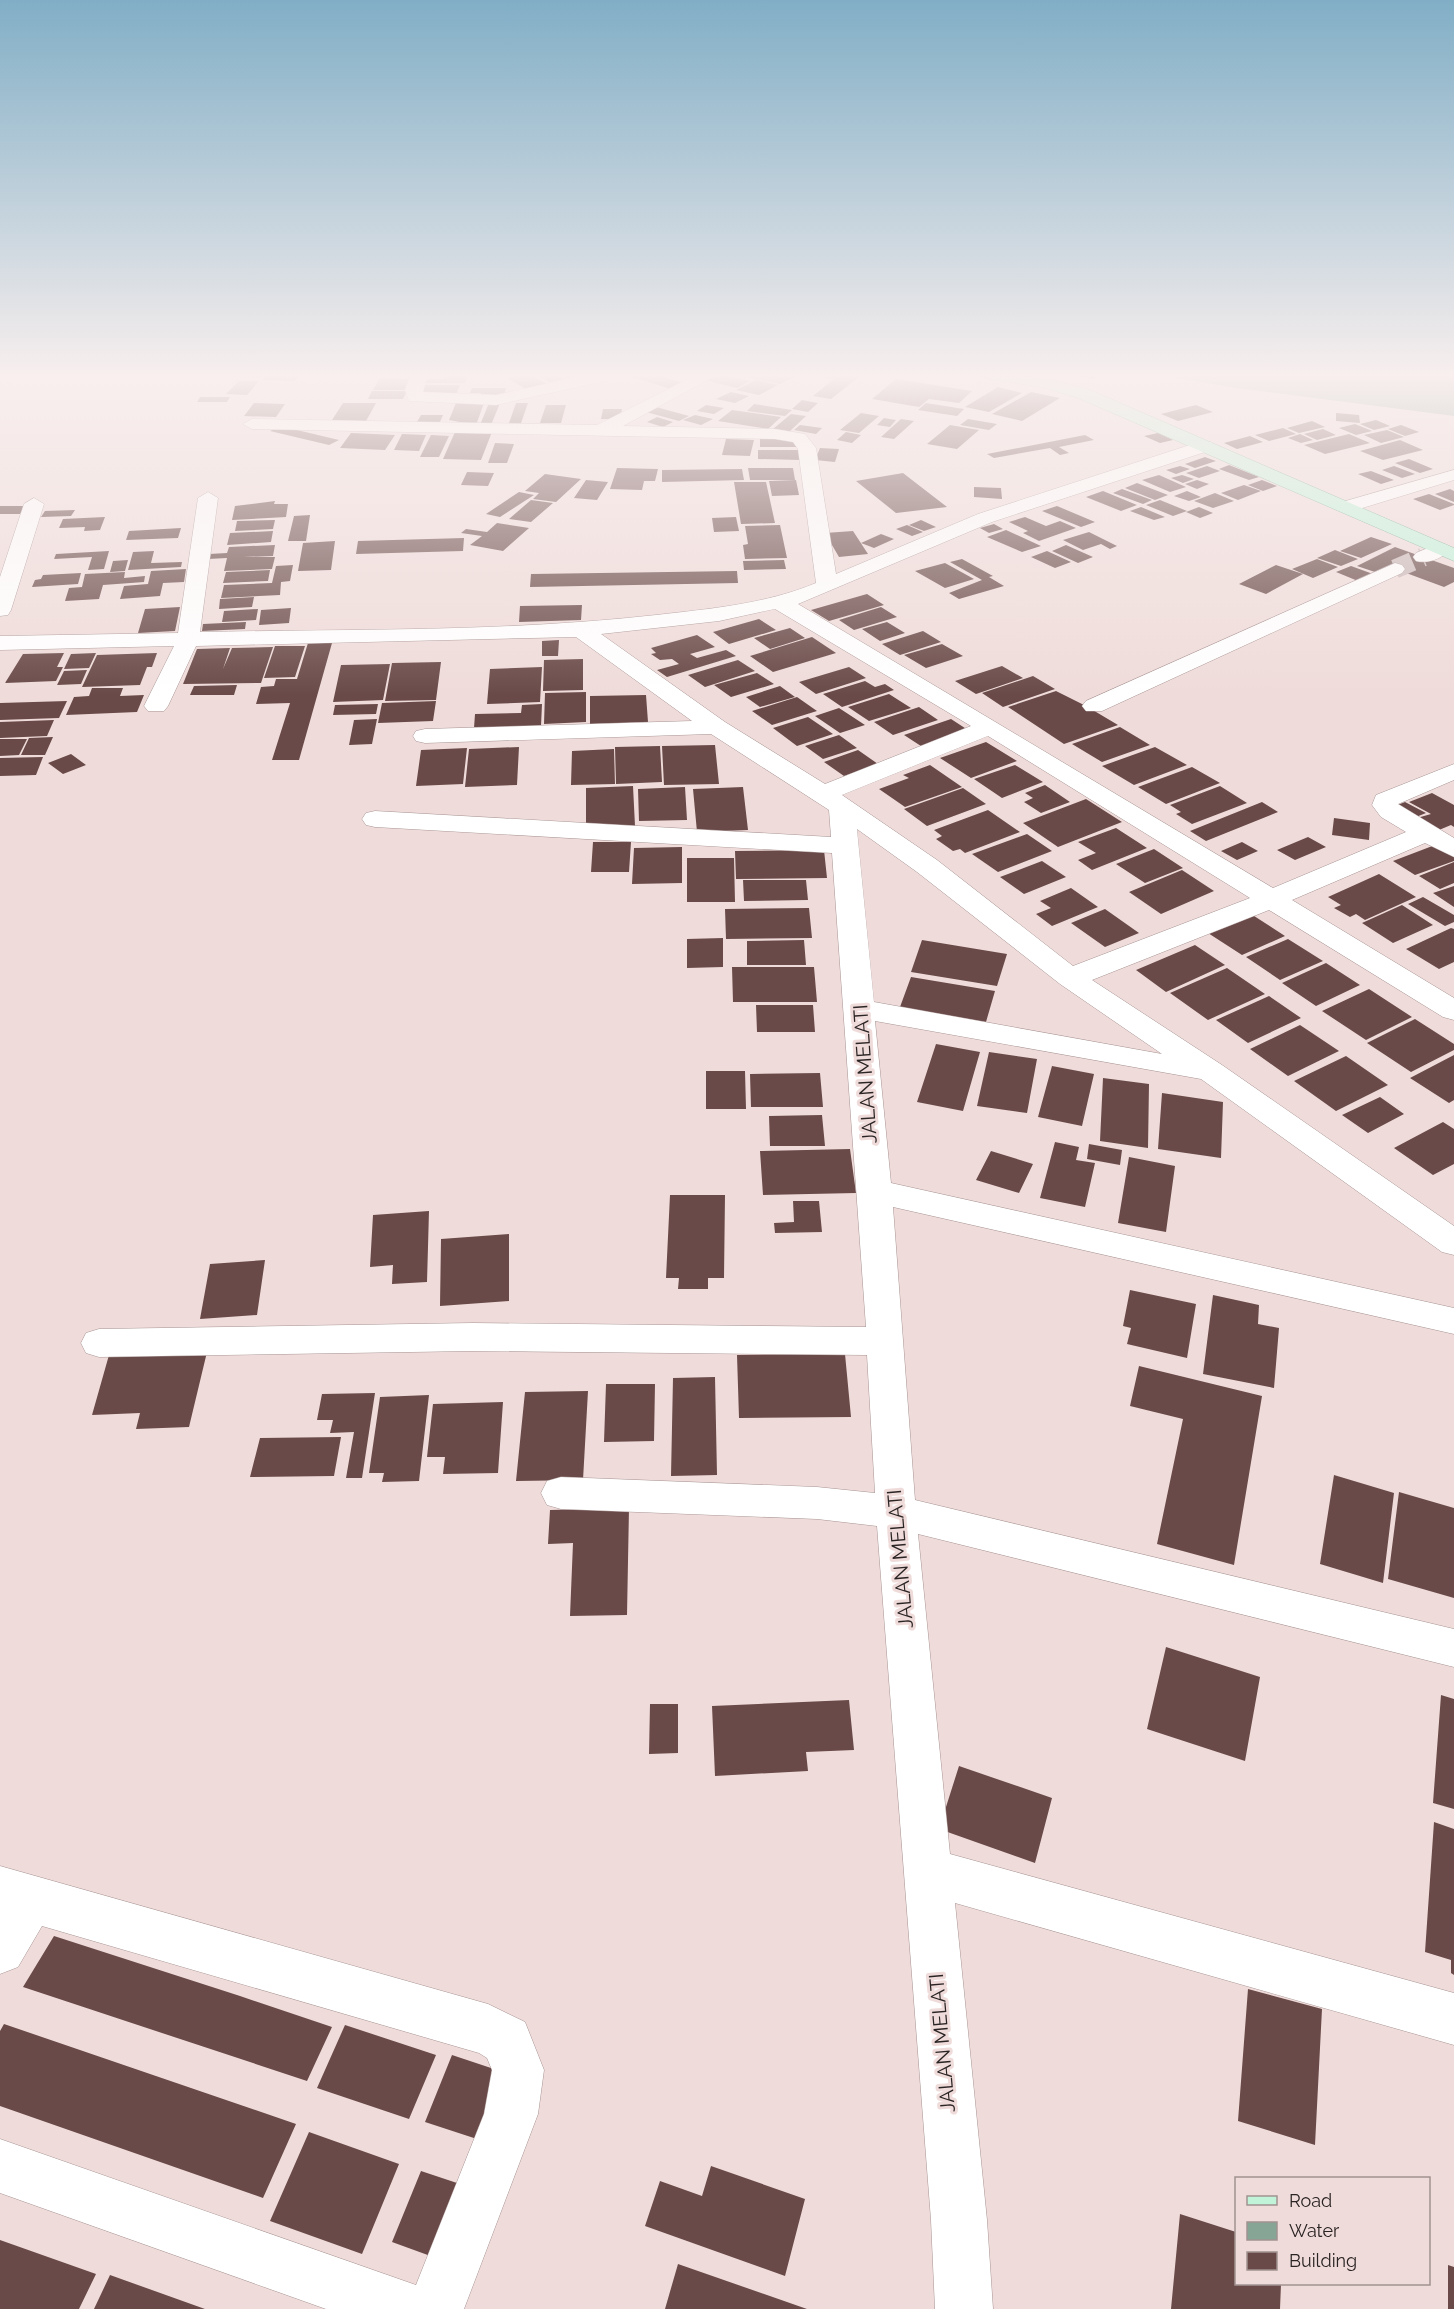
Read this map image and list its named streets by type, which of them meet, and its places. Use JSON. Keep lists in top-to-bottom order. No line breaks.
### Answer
{"streets":{"street":["JALAN MELATI"]},"legend":["Road","Water","Building"]}
